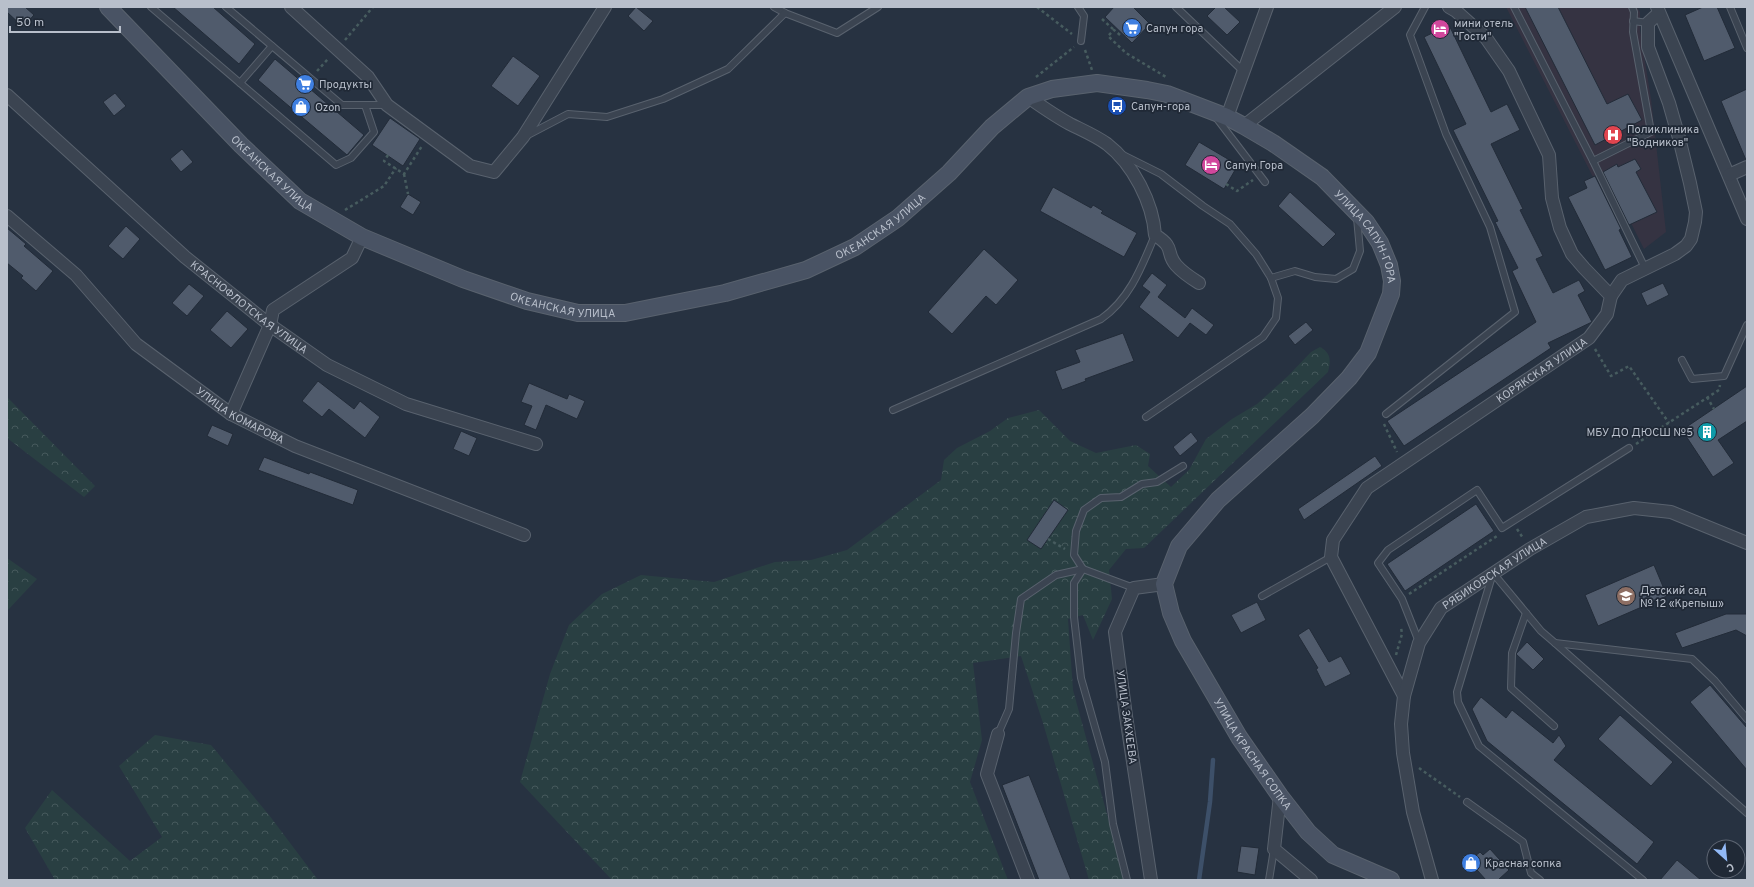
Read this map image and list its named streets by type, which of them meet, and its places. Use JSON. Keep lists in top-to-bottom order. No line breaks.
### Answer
{"streets":{"main road":["ОКЕАНСКАЯ УЛИЦА","УЛИЦА САПУН-ГОРА","УЛИЦА КРАСНАЯ СОПКА"],"street":["КРАСНОФЛОТСКАЯ УЛИЦА","КОРЯКСКАЯ УЛИЦА","УЛИЦА КОМАРОВА","РЯБИКОВСКАЯ УЛИЦА","УЛИЦА ЗАКХЕЕВА"]},"crossings":[["ОКЕАНСКАЯ УЛИЦА","УЛИЦА САПУН-ГОРА"],["УЛИЦА САПУН-ГОРА","УЛИЦА КРАСНАЯ СОПКА"]],"places":{"supermarket":["Сапун гора","Продукты"],"hotel":["мини отель \"Гости\"","Сапун Гора"],"bus stop":["Сапун-гора"],"shop":["Ozon","Красная сопка"],"hospital":["Поликлиника \"Водников\""],"building":["МБУ ДО ДЮСШ №5"],"school or university":["Детский сад № 12 «Крепыш»"]},"scale_bar":"50 m","north":"bottom right"}
